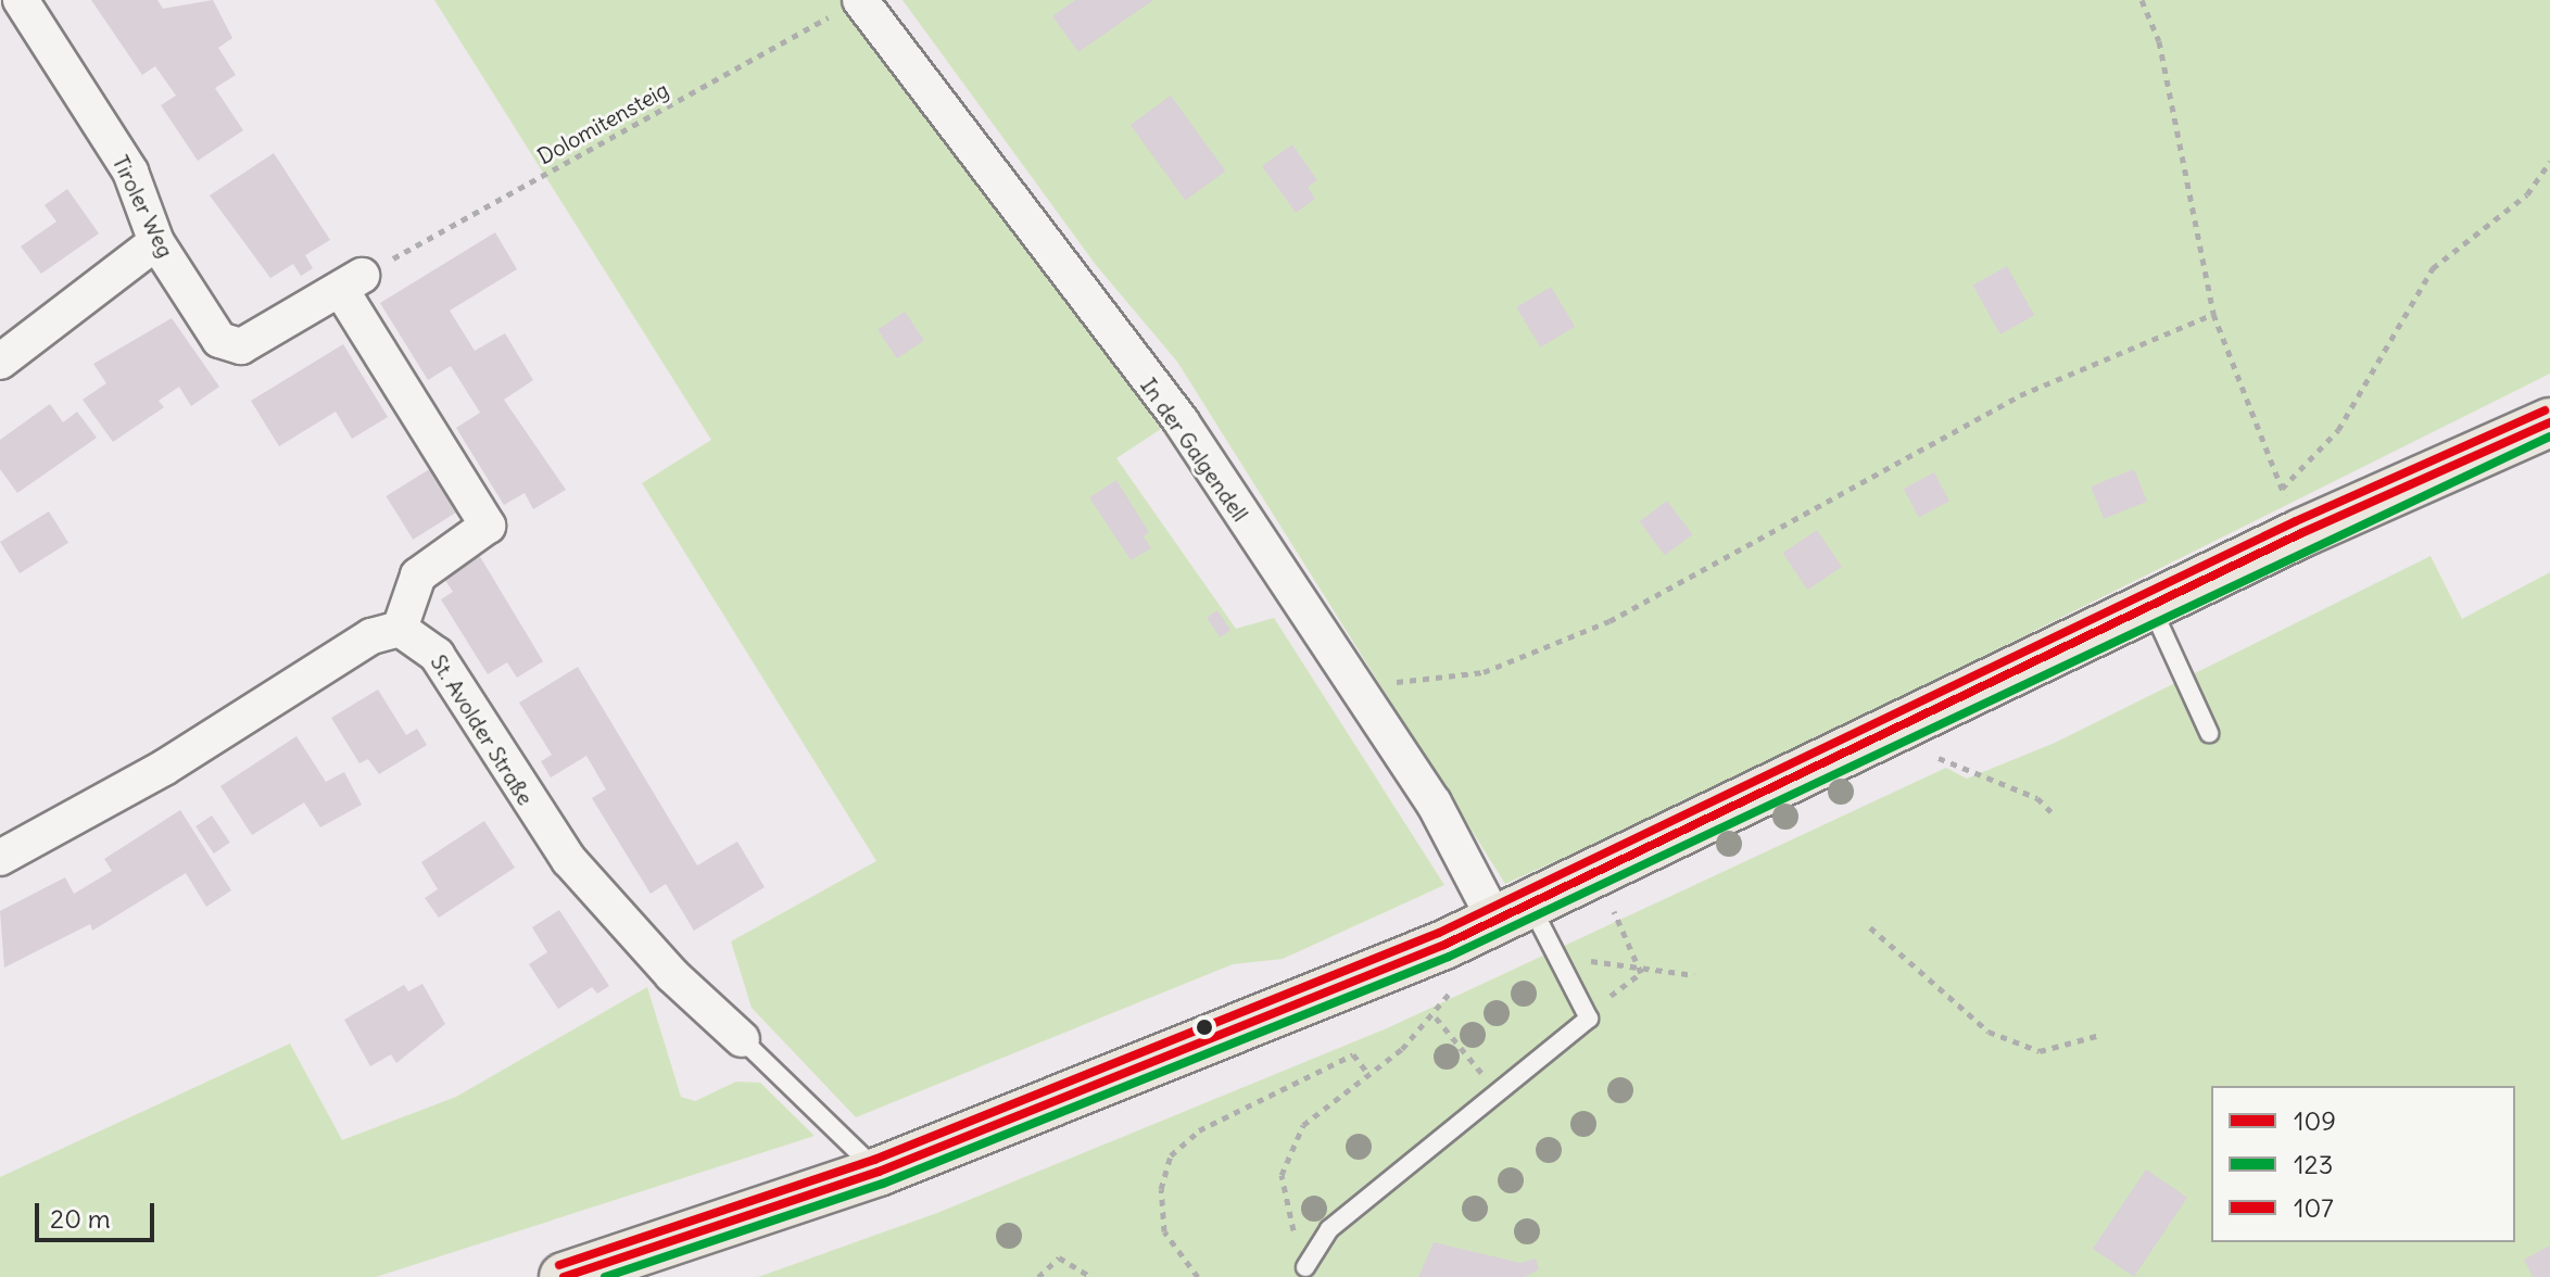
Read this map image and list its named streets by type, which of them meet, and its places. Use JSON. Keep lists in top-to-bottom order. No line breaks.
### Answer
{"streets":{"street":["Tiroler Weg","In der Galgendell","St. Avolder Straße"],"path":["Dolomitensteig"]},"crossings":[["Dolomitensteig","Tiroler Weg"],["Dolomitensteig","In der Galgendell"]],"lines":["transit line 107","transit line 109","transit line 123"],"legend":["109","123","107"],"scale_bar":"20 m"}
